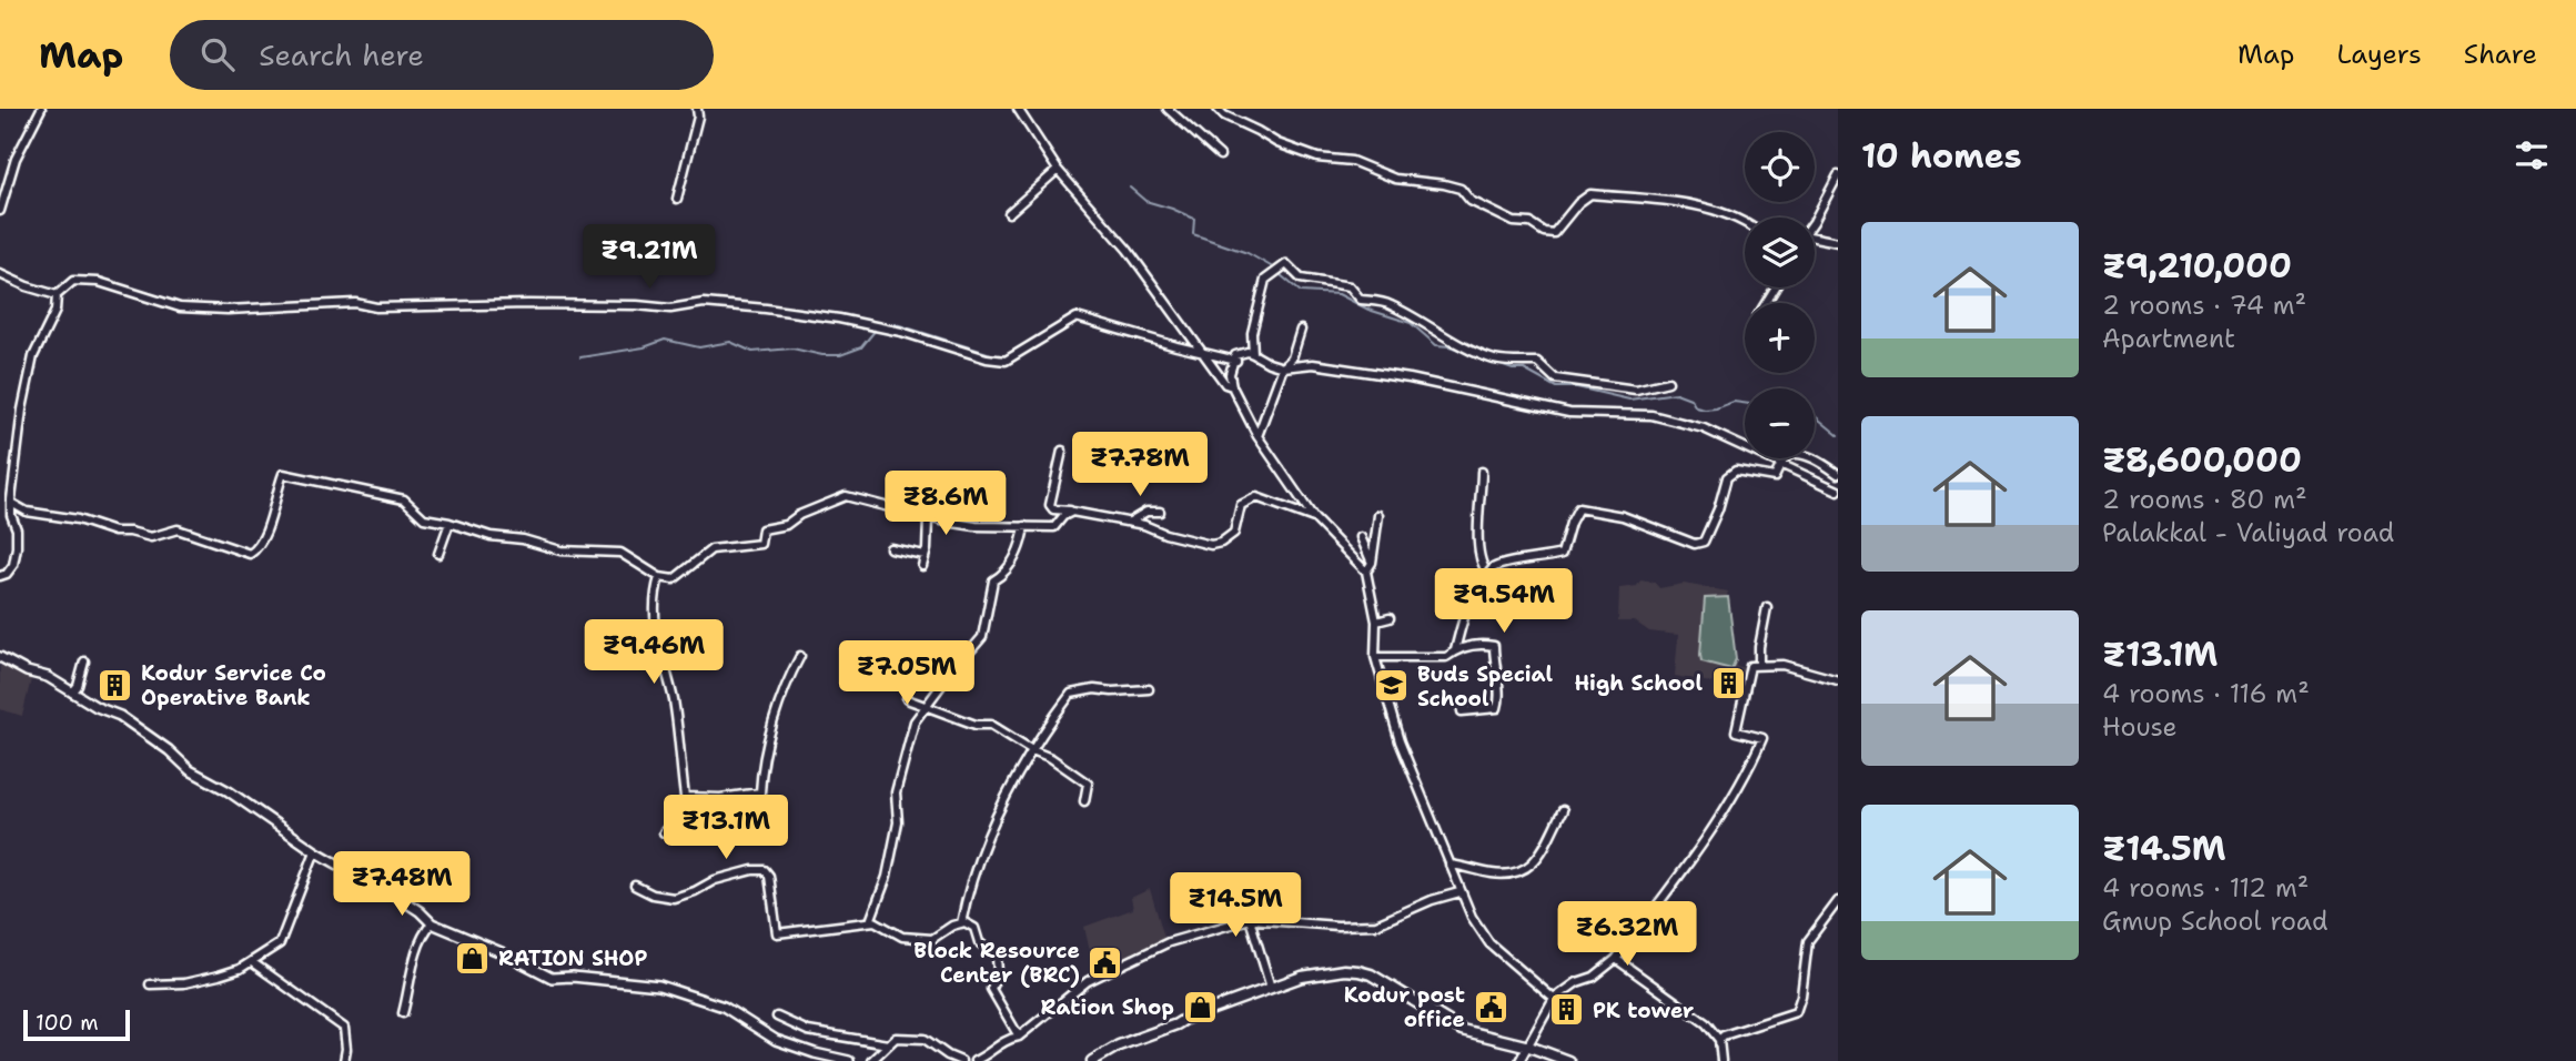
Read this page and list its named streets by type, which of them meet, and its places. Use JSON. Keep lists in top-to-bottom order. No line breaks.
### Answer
{"places":{"building":["High School","Kodur Service Co Operative Bank","PK tower"],"school or university":["Buds Special School"],"shop":["RATION SHOP","Ration Shop"],"public building":["Block Resource Center (BRC)","Kodur post office"]},"scale_bar":"100 m","page":{"header":"Map","search":"Search here","nav":["Map","Layers","Share"],"heading":"10 homes","map_buttons":["+","−"],"list":[{"name":"₹9,210,000","note":"2 rooms · 74 m² · Apartment"},{"name":"₹8,600,000","note":"2 rooms · 80 m² · Palakkal - Valiyad road"},{"name":"₹13.1M","note":"4 rooms · 116 m² · House"},{"name":"₹14.5M","note":"4 rooms · 112 m² · Gmup School road"}],"price":["₹9.21M","₹7.78M","₹8.6M","₹9.54M","₹9.46M","₹7.05M","₹13.1M","₹7.48M","₹14.5M","₹6.32M"],"scale":"100 m"}}
